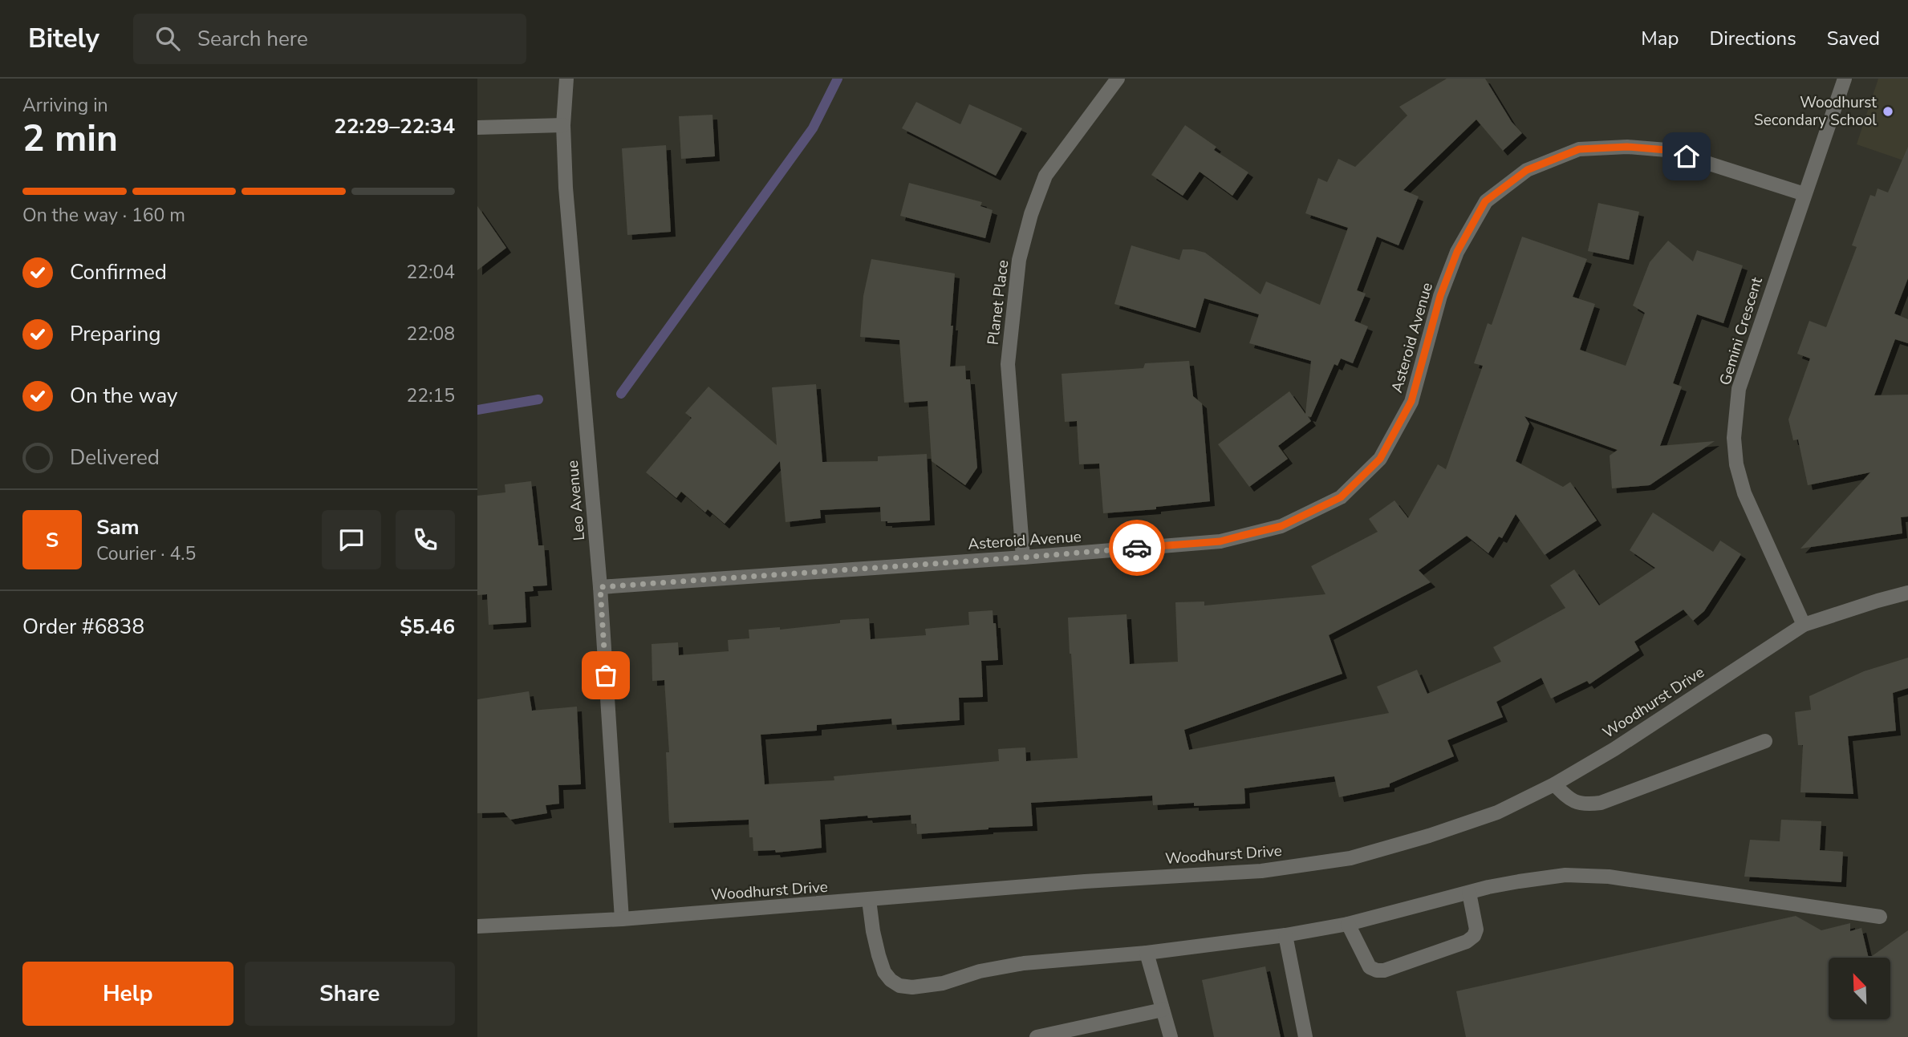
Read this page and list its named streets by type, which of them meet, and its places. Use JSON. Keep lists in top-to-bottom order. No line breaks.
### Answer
{"streets":{"street":["Planet Place","Gemini Crescent","Asteroid Avenue","Leo Avenue","Woodhurst Drive"]},"crossings":[["Planet Place","Asteroid Avenue"],["Gemini Crescent","Asteroid Avenue"],["Gemini Crescent","Woodhurst Drive"],["Asteroid Avenue","Leo Avenue"],["Leo Avenue","Woodhurst Drive"]],"places":["Woodhurst Secondary School"],"north":"top left","page":{"header":"Bitely","search":"Search here","nav":["Map","Directions","Saved"],"heading":["2 min","Arriving in","22:29–22:34"],"panel":["Sam","Courier · 4.5","Order #6838","$5.46"],"bar":"On the way · 160 m","list":[["Confirmed","22:04"],["Preparing","22:08"],["On the way","22:15"],"Delivered"],"round":"S","buttons":["Help","Share"]}}
